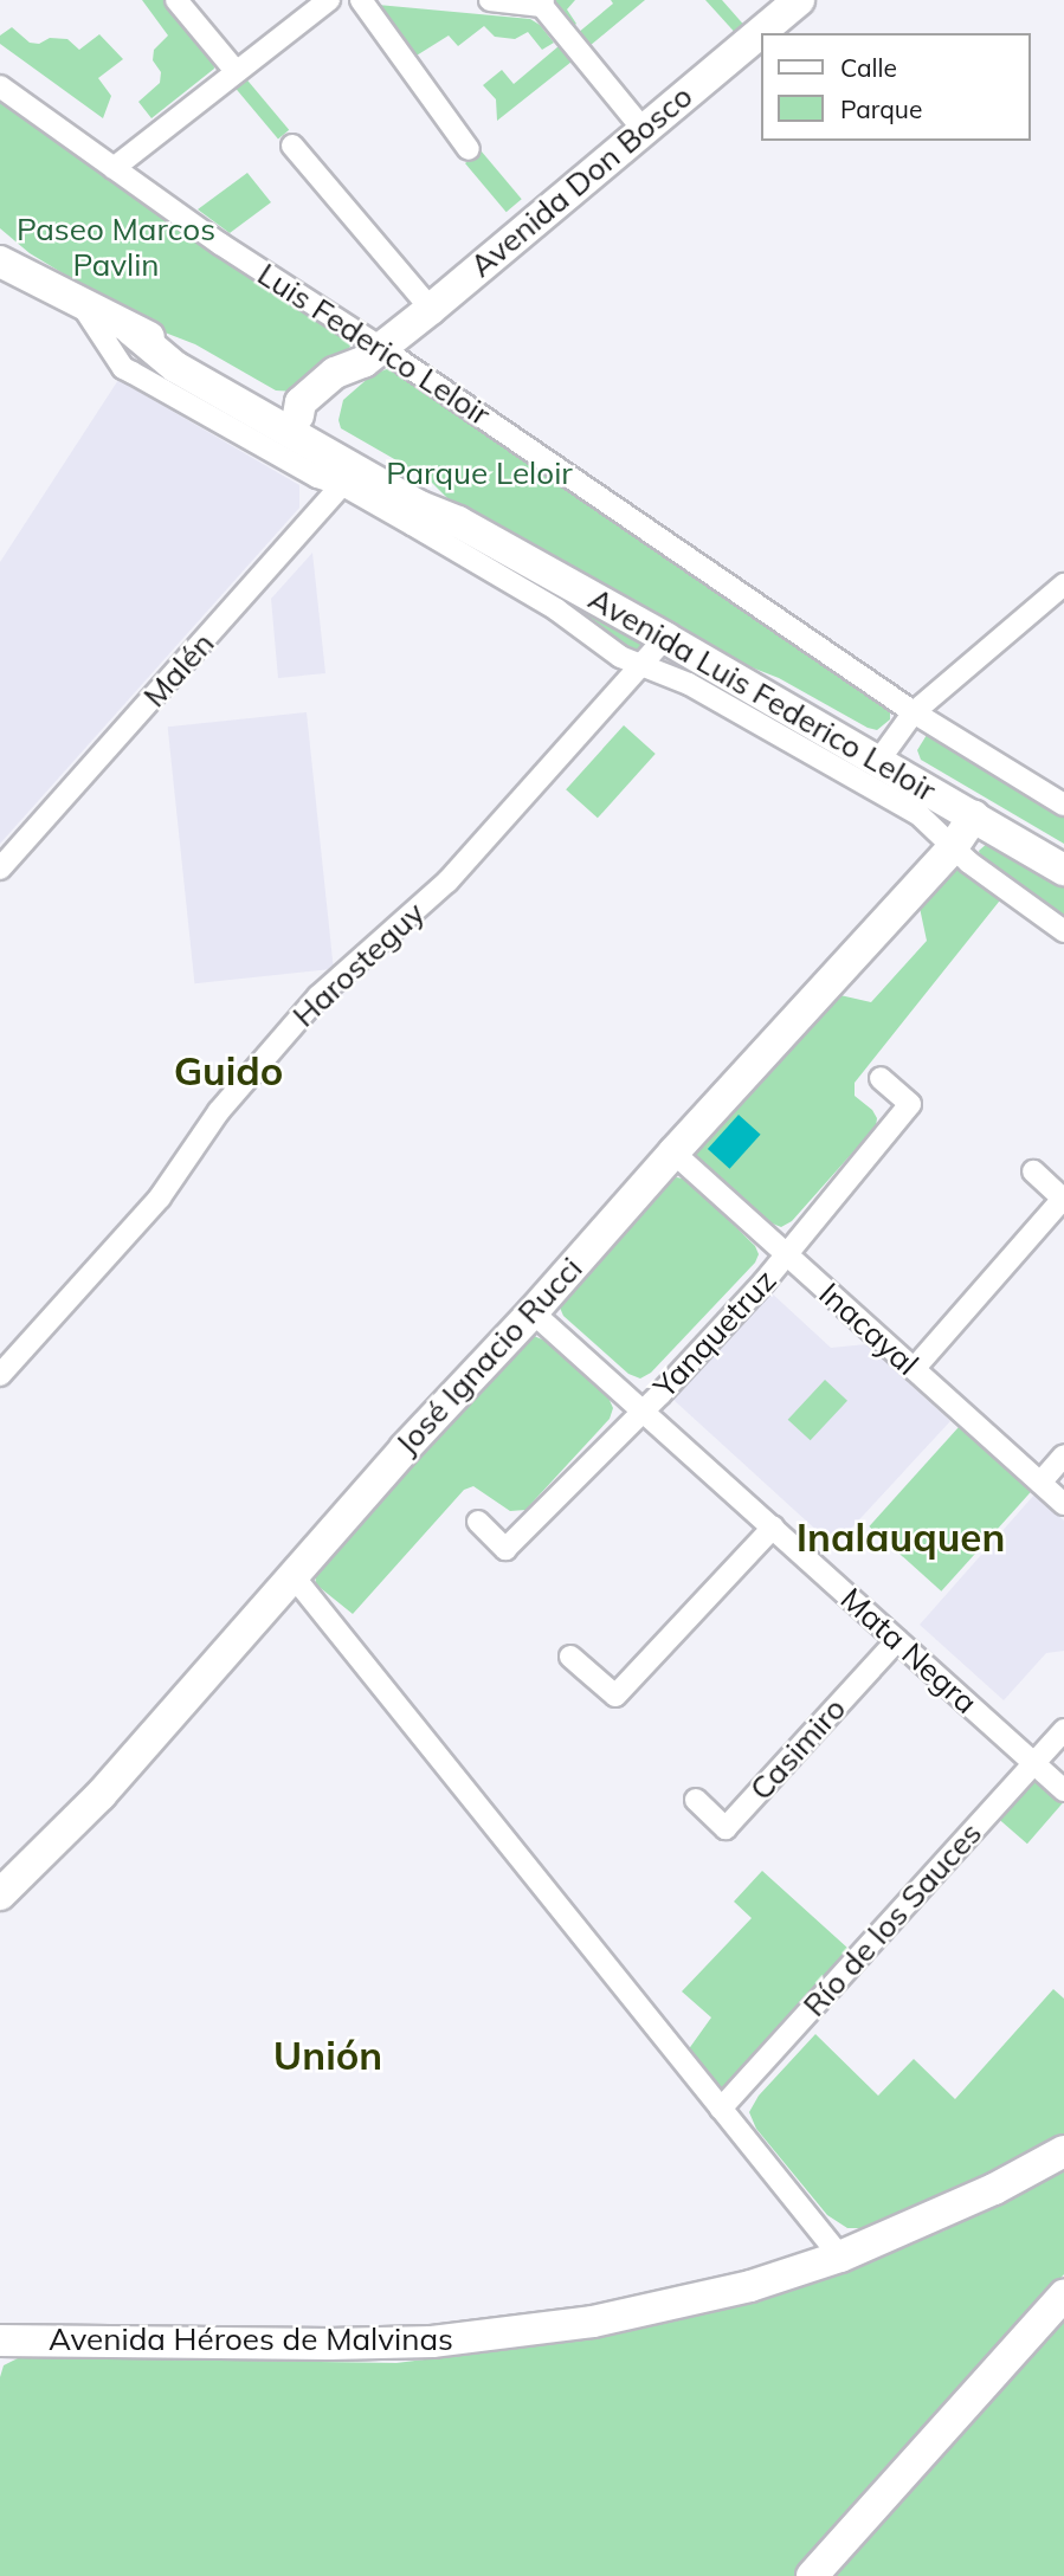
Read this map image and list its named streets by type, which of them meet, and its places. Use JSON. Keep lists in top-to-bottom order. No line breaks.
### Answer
{"streets":{"main road":["Avenida Don Bosco","Avenida Luis Federico Leloir","José Ignacio Rucci","Avenida Héroes de Malvinas"],"street":["Luis Federico Leloir","Malén","Harosteguy","Inacayal","Yanquetruz","Mata Negra","Casimiro","Río de los Sauces"]},"crossings":[["Avenida Don Bosco","Luis Federico Leloir"],["Avenida Don Bosco","Avenida Luis Federico Leloir"],["Malén","Avenida Luis Federico Leloir"],["Avenida Luis Federico Leloir","Harosteguy"],["Avenida Luis Federico Leloir","José Ignacio Rucci"],["Inacayal","Yanquetruz"],["Inacayal","José Ignacio Rucci"],["Yanquetruz","Mata Negra"],["José Ignacio Rucci","Mata Negra"],["Mata Negra","Casimiro"],["Mata Negra","Río de los Sauces"]],"districts":["Guido","Inalauquen","Unión"],"parks":["Paseo Marcos Pavlin","Parque Leloir"],"legend":["Calle","Parque"]}
